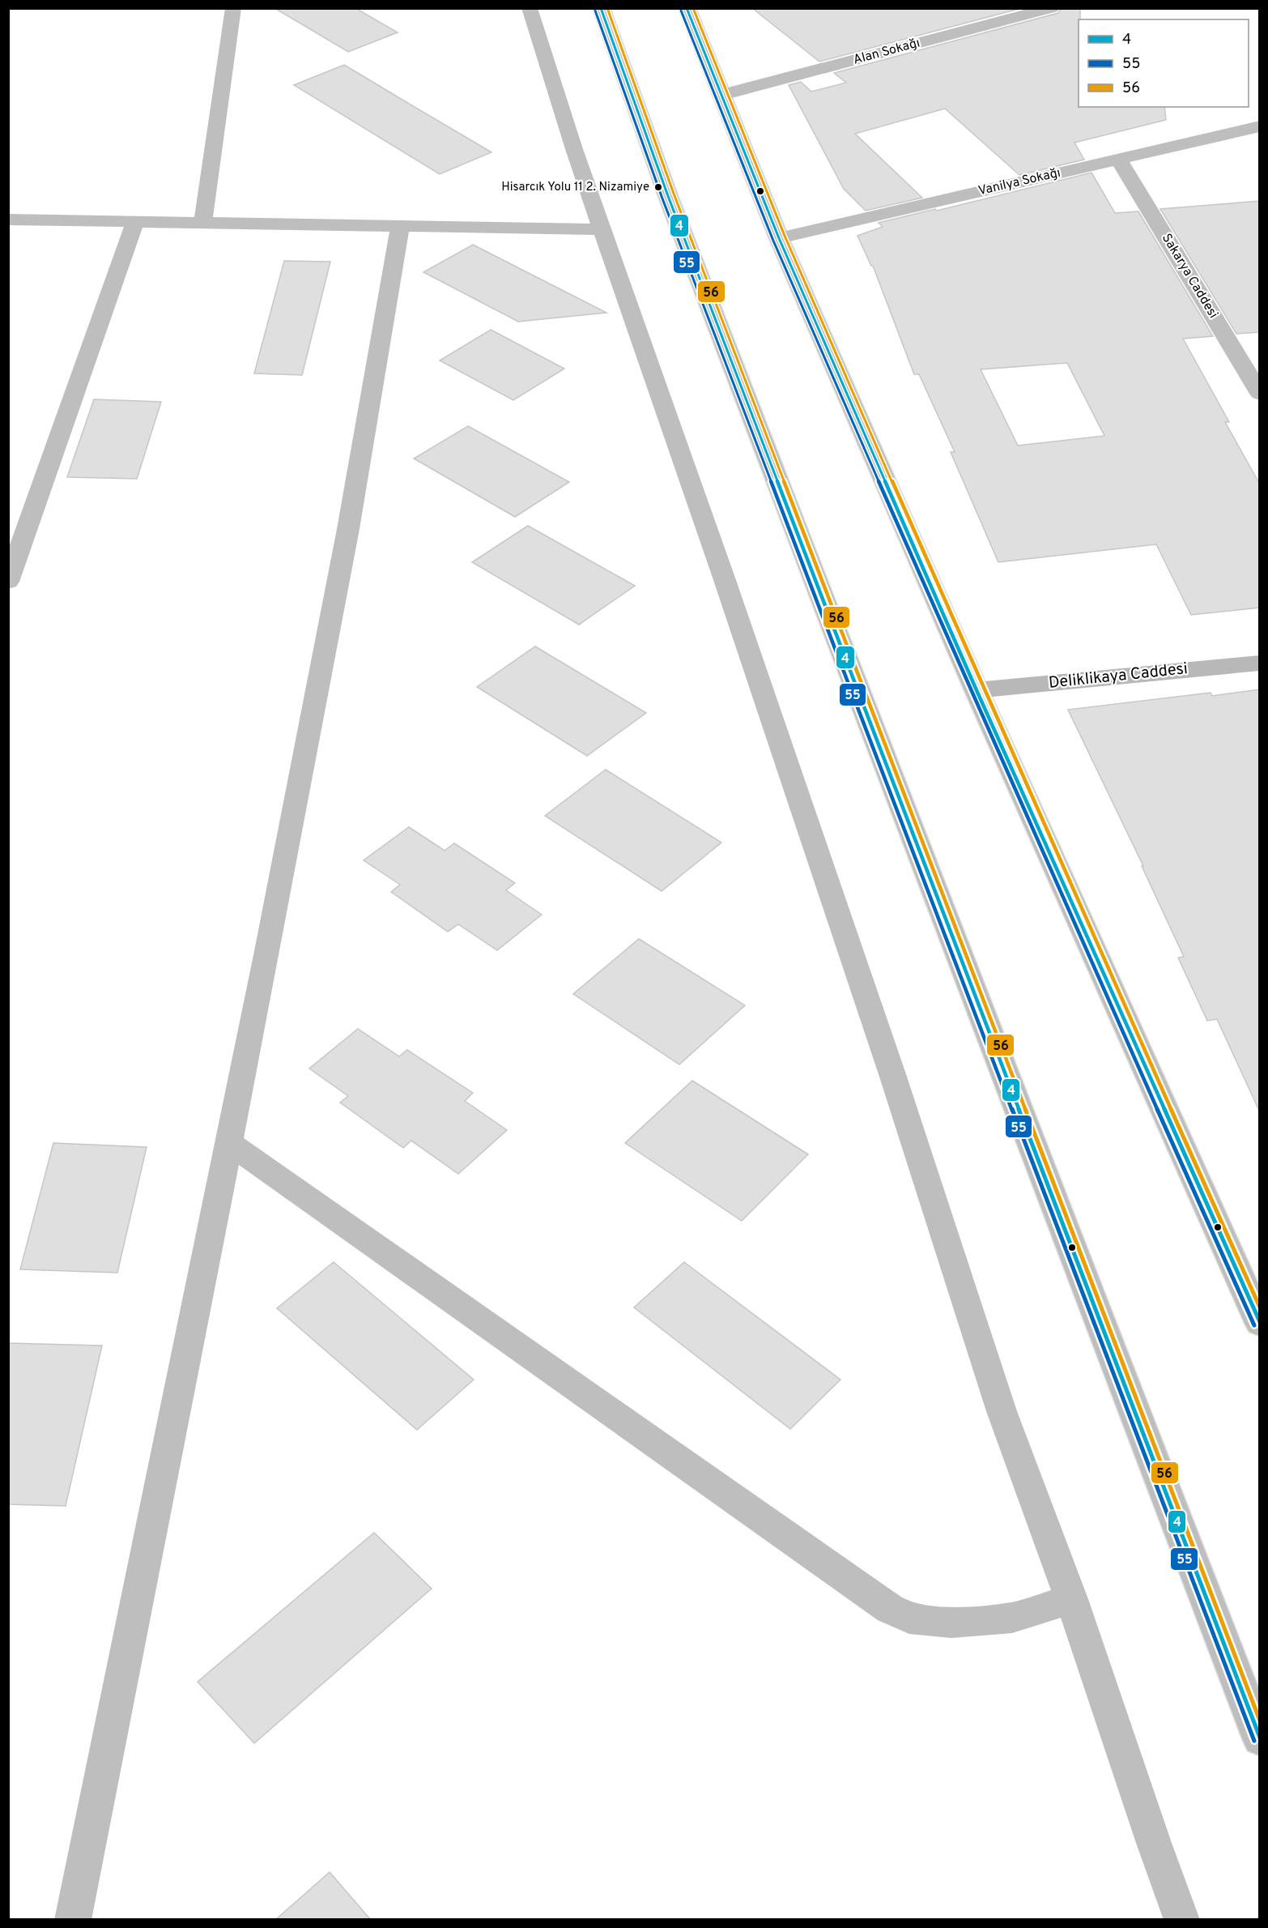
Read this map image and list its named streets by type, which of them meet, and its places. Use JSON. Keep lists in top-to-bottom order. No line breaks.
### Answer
{"streets":{"main road":["Alan Sokağı","Vanilya Sokağı","Sakarya Caddesi"],"street":["Deliklikaya Caddesi"]},"crossings":[["Vanilya Sokağı","Sakarya Caddesi"]],"places":["Hisarcık Yolu 11 2. Nizamiye"],"lines":["transit line 4","transit line 56","transit line 55"],"legend":["4","55","56"]}
